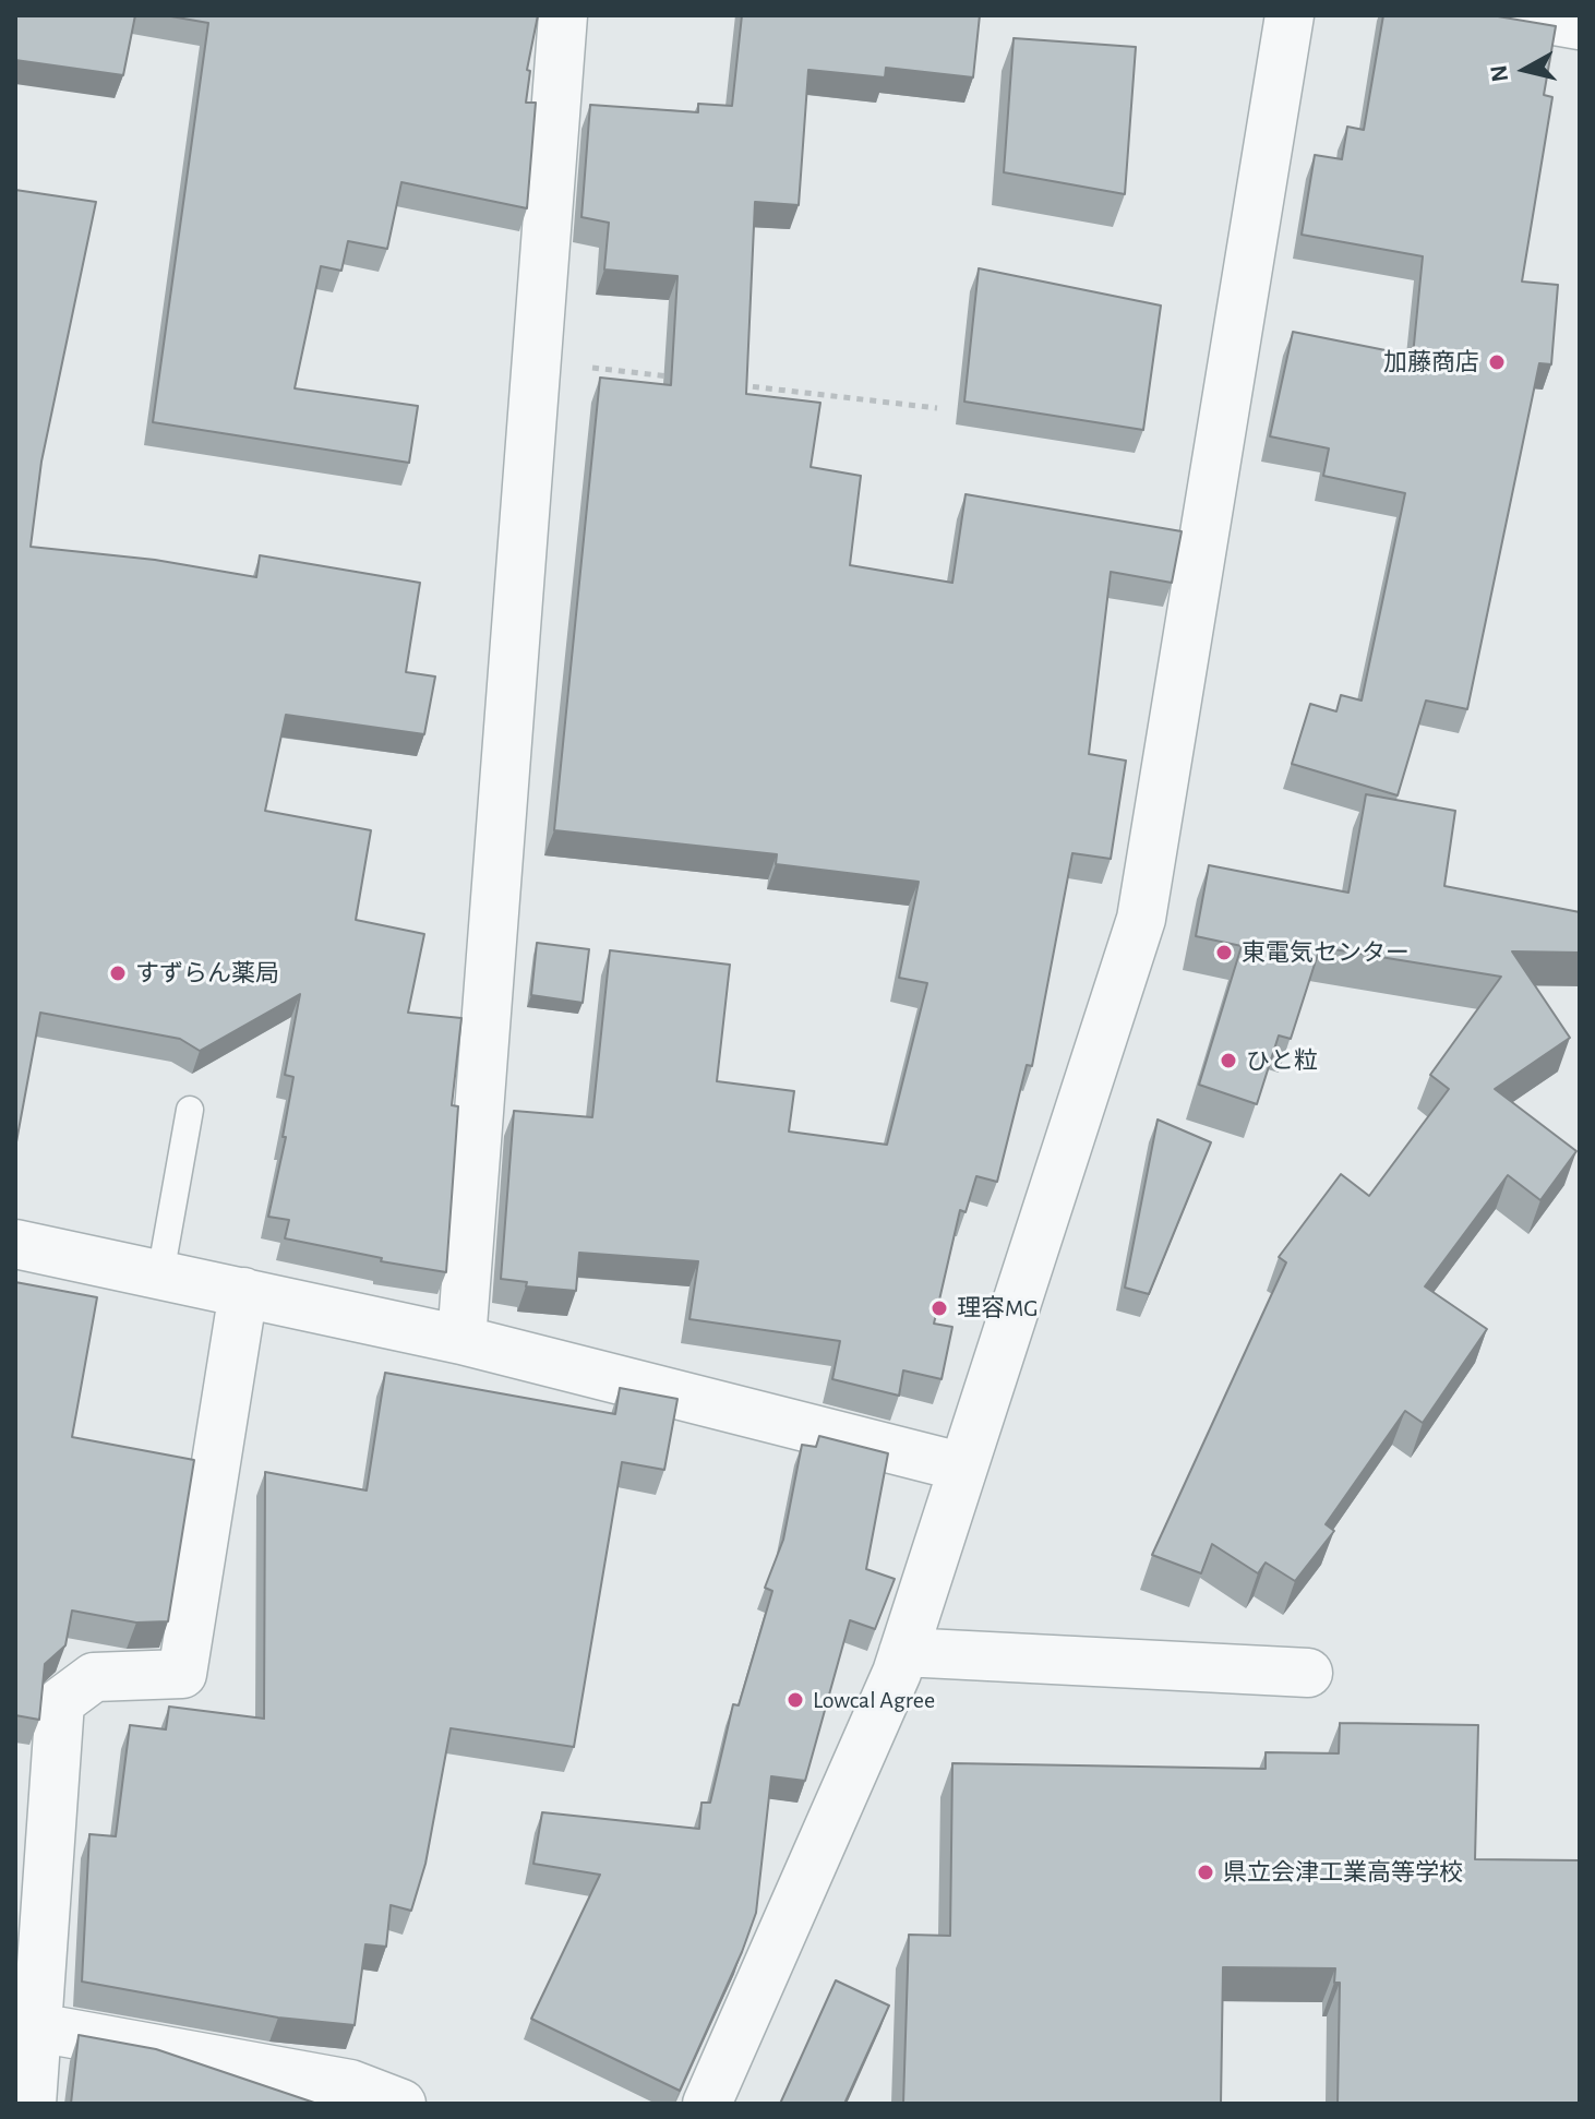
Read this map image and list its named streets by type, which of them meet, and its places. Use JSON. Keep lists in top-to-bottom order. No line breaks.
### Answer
{"places":["加藤商店","東電気センター","すずらん薬局","ひと粒","理容MG","Lowcal Agree","県立会津工業高等学校"],"north":"left"}
